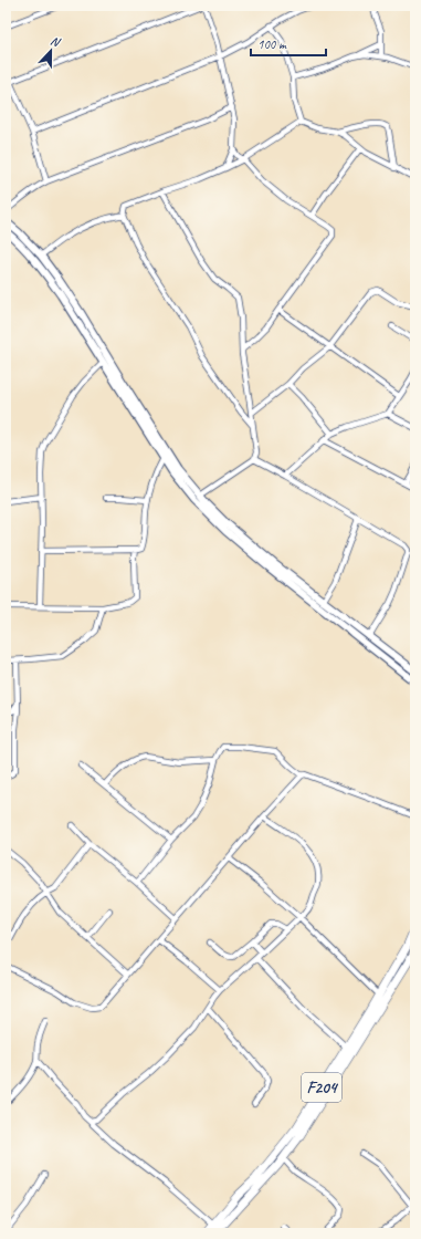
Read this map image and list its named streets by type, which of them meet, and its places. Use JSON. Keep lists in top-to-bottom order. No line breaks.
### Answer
{"streets":{"main road":["F204"]},"scale_bar":"100 m","north":"top"}
